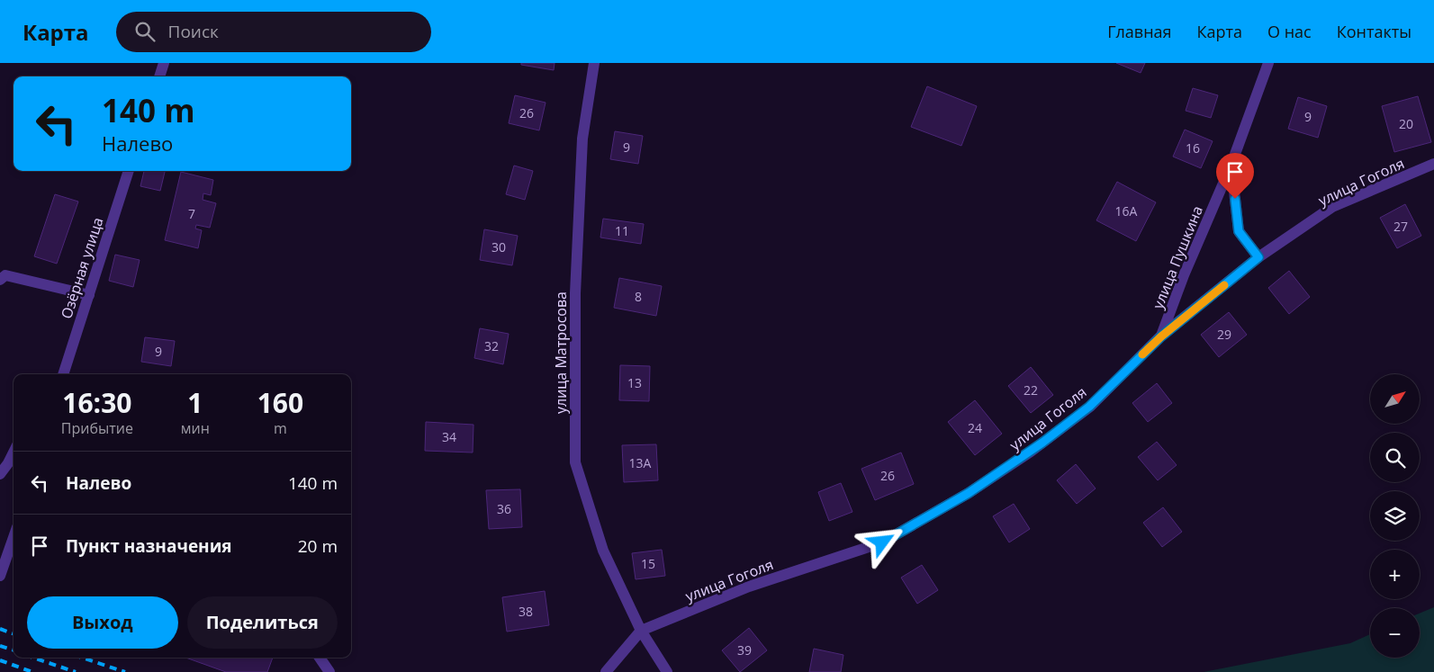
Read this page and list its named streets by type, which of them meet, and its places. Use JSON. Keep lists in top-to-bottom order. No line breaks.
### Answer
{"streets":{"street":["улица Гоголя","улица Пушкина","Озёрная улица","улица Матросова"]},"crossings":[["улица Гоголя","улица Пушкина"],["улица Гоголя","улица Матросова"]],"house_numbers":["26","9","20","9","16","16А","7","27","11","30","8","29","32","9","13","22","24","34","13А","26","36","15","38","39"],"north":"top right","page":{"header":"Карта","search":"Поиск","nav":["Главная","Карта","О нас","Контакты"],"turn":["140 m","Налево"],"map_buttons":["+","−"],"eta":["16:30","Прибытие","1","мин","160","m"],"list":[{"name":"Налево","value":"140 m"},{"name":"Пункт назначения","value":"20 m"}],"buttons":["Выход","Поделиться"]}}
